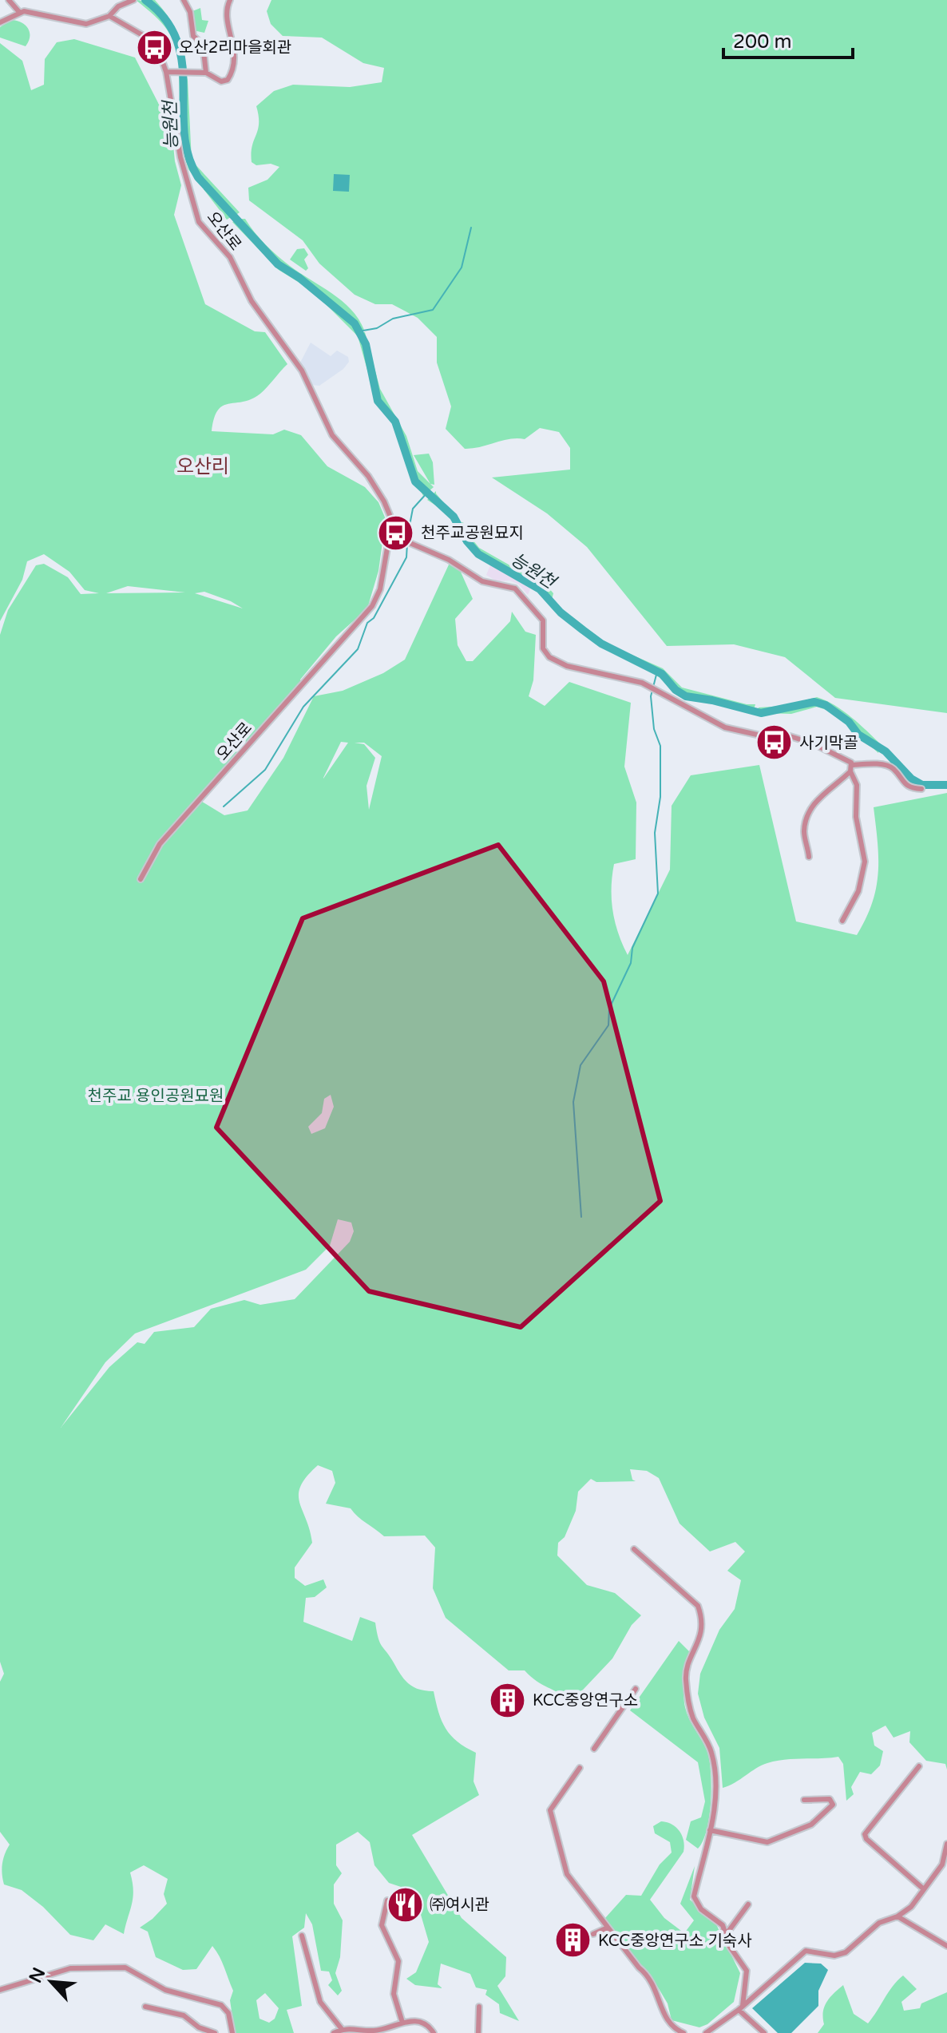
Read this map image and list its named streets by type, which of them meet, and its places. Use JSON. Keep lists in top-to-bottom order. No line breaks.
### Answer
{"streets":{"street":["오산로"]},"districts":["오산리"],"water":["능원천"],"parks":["천주교 용인공원묘원"],"places":{"bus stop":["오산2리마을회관","천주교공원묘지","사기막골"],"building":["KCC중앙연구소","KCC중앙연구소 기숙사"],"restaurant":["㈜여시관"]},"scale_bar":"200 m","north":"top left"}
